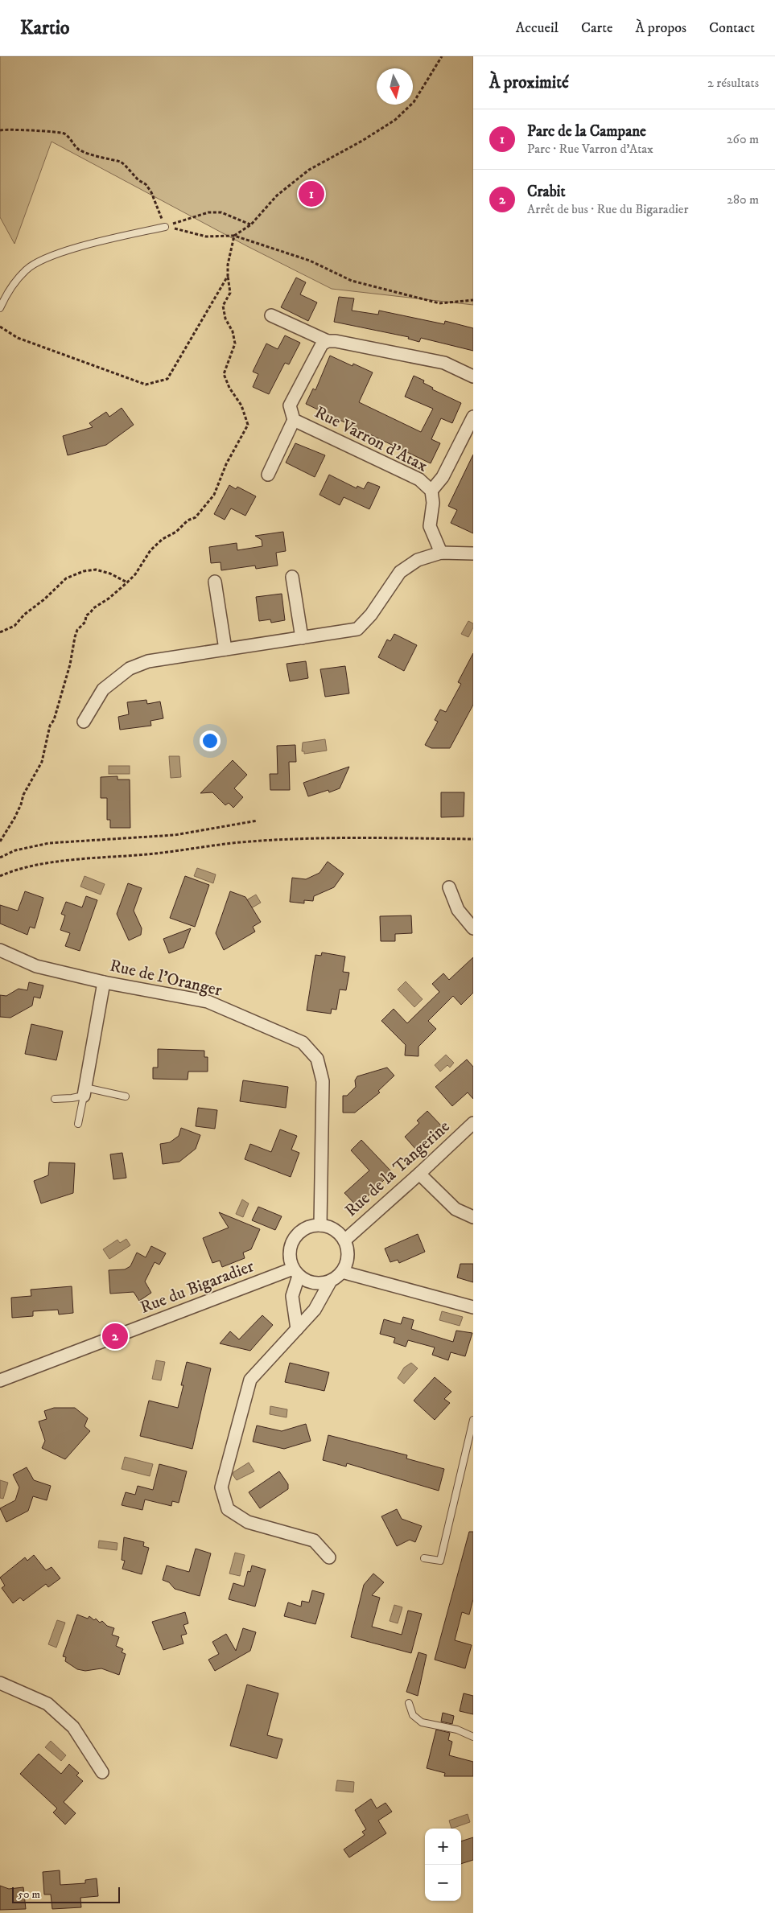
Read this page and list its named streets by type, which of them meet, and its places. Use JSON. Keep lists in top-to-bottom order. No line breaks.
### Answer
{"streets":{"street":["Rue Varron d'Atax","Rue de l'Oranger","Rue de la Tangerine","Rue du Bigaradier"]},"crossings":[["Rue de l'Oranger","Rue de la Tangerine"],["Rue de l'Oranger","Rue du Bigaradier"],["Rue de la Tangerine","Rue du Bigaradier"]],"scale_bar":"50 m","north":"bottom","page":{"header":"Kartio","nav":["Accueil","Carte","À propos","Contact"],"heading":["À proximité","2 résultats"],"list":[{"mark":"1","name":"Parc de la Campane","note":"Parc · Rue Varron d'Atax","value":"260 m"},{"mark":"2","name":"Crabit","note":"Arrêt de bus · Rue du Bigaradier","value":"280 m"}],"pins":["1","2"],"map_buttons":["+","−"],"scale":"50 m"}}
